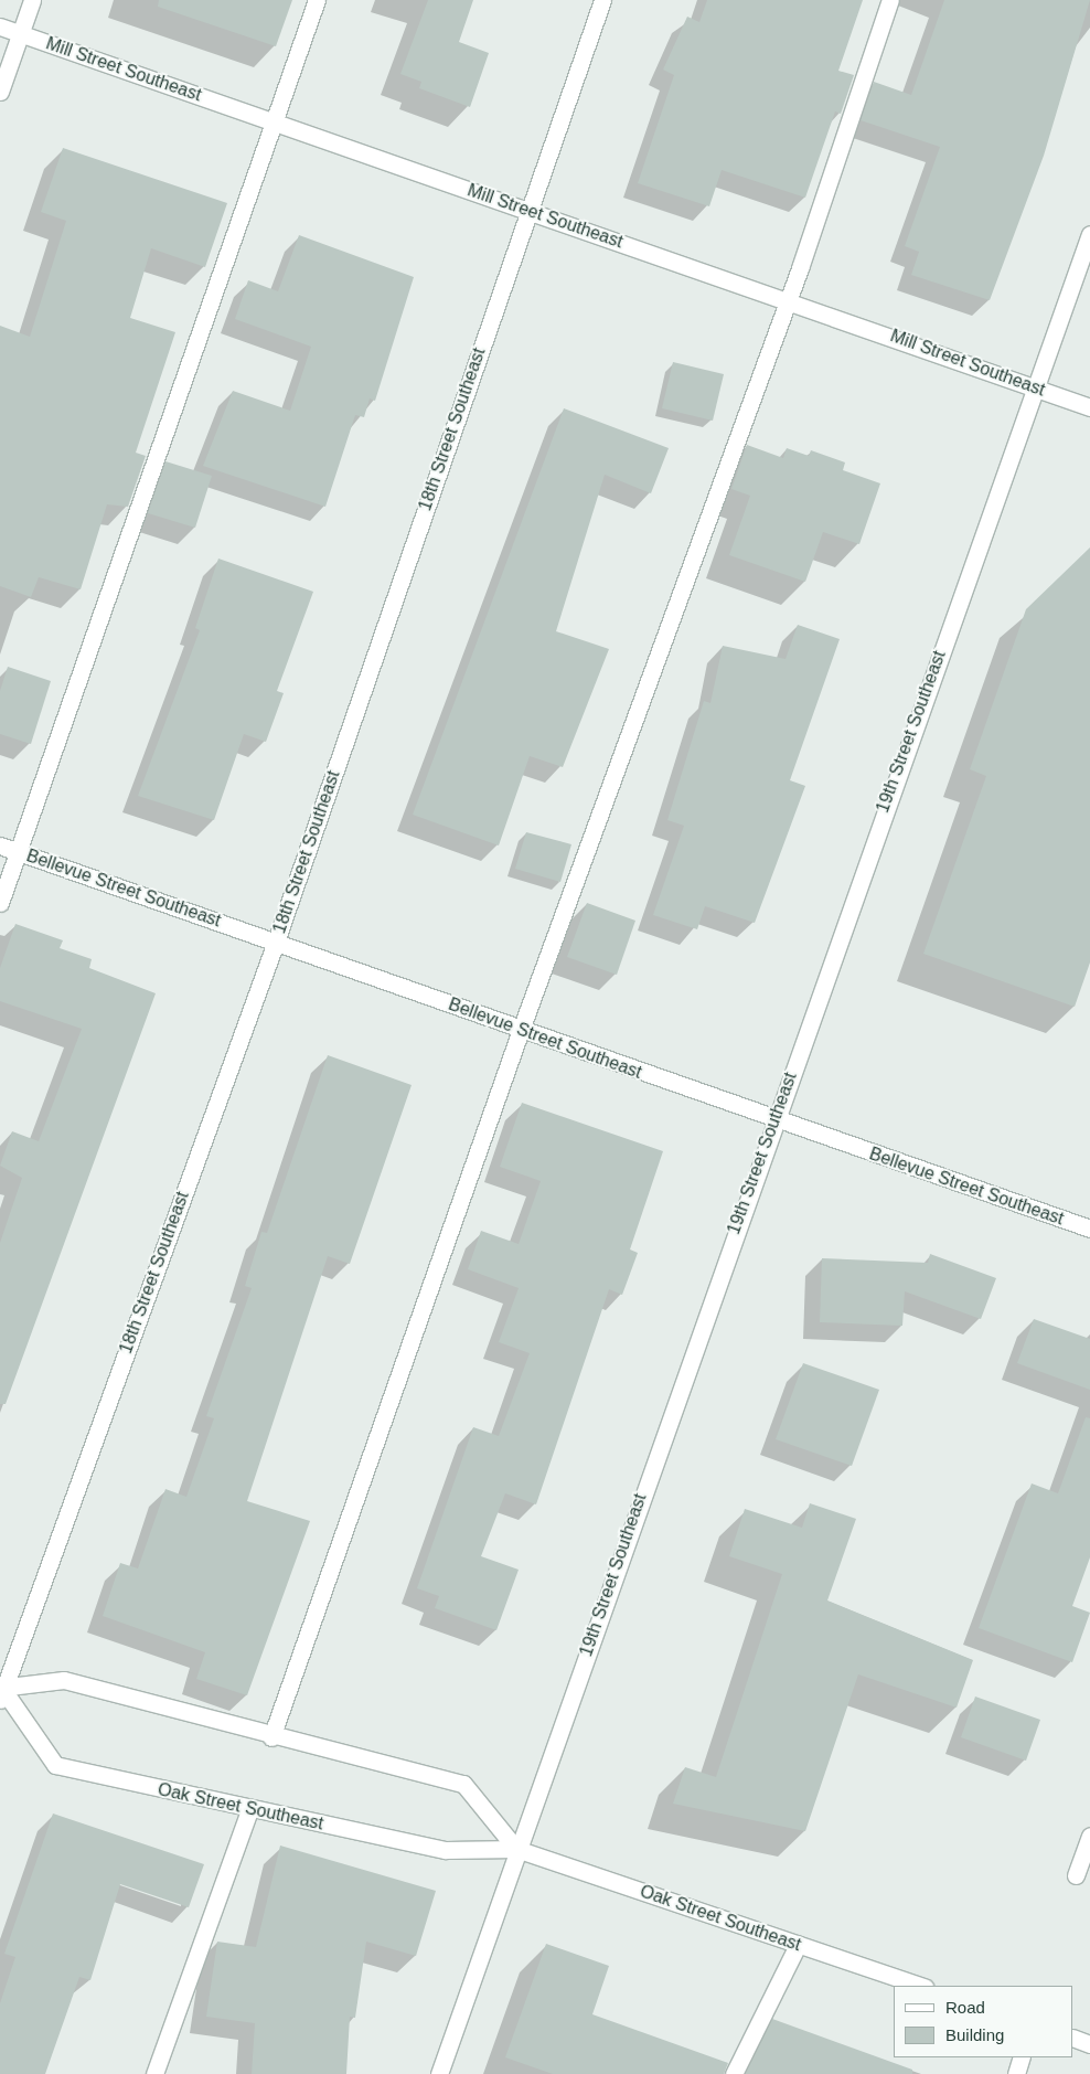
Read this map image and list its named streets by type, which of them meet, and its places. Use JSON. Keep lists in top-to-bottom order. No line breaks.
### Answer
{"streets":{"street":["Mill Street Southeast","18th Street Southeast","19th Street Southeast","Bellevue Street Southeast","Oak Street Southeast"]},"crossings":[["Mill Street Southeast","18th Street Southeast"],["Mill Street Southeast","19th Street Southeast"],["18th Street Southeast","Bellevue Street Southeast"],["18th Street Southeast","Oak Street Southeast"],["19th Street Southeast","Bellevue Street Southeast"],["19th Street Southeast","Oak Street Southeast"]],"legend":["Road","Building"]}
